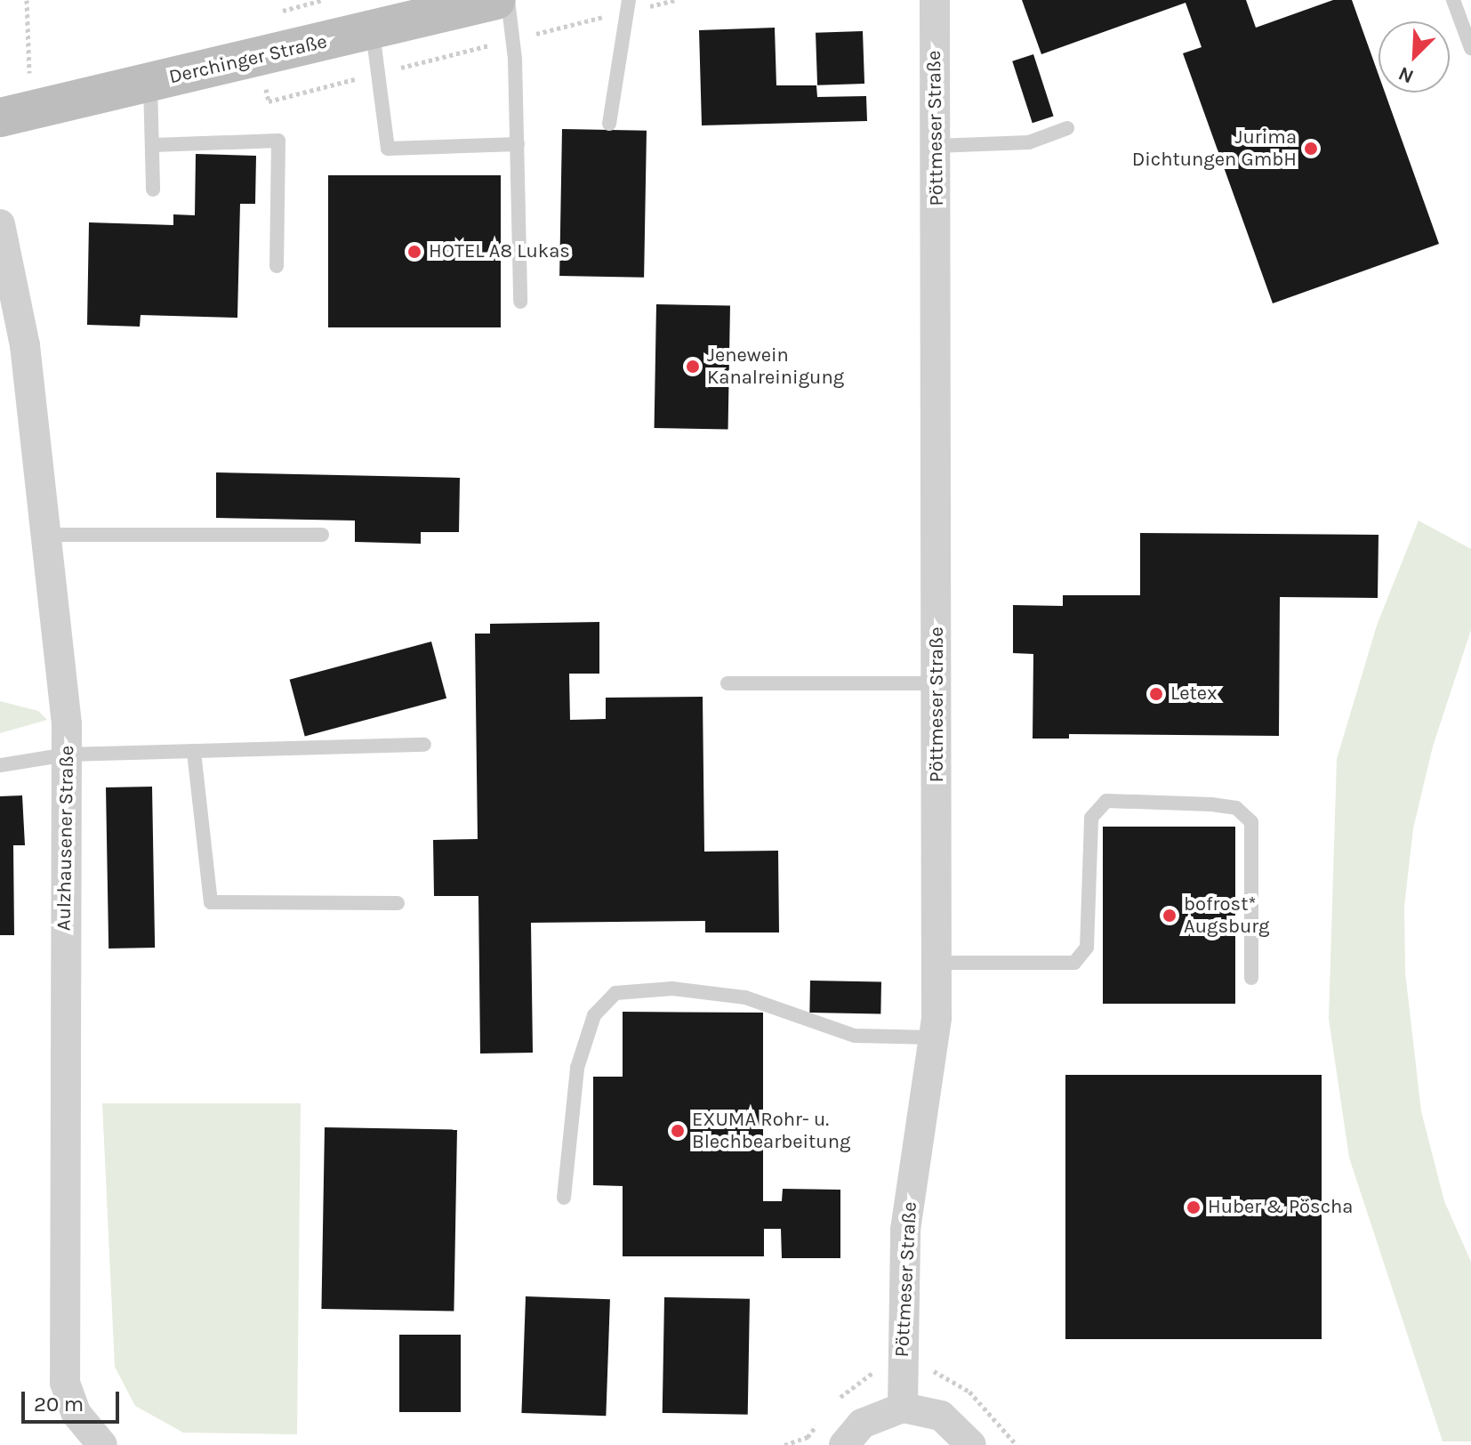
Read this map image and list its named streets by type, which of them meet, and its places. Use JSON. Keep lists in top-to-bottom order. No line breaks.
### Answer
{"streets":{"main road":["Derchinger Straße"],"street":["Pöttmeser Straße","Aulzhausener Straße"]},"places":["Jurima Dichtungen GmbH","HOTEL A8 Lukas","Jenewein Kanalreinigung","Letex","bofrost* Augsburg","EXUMA Rohr- u. Blechbearbeitung","Huber & Pöscha"],"scale_bar":"20 m","north":"bottom left"}
